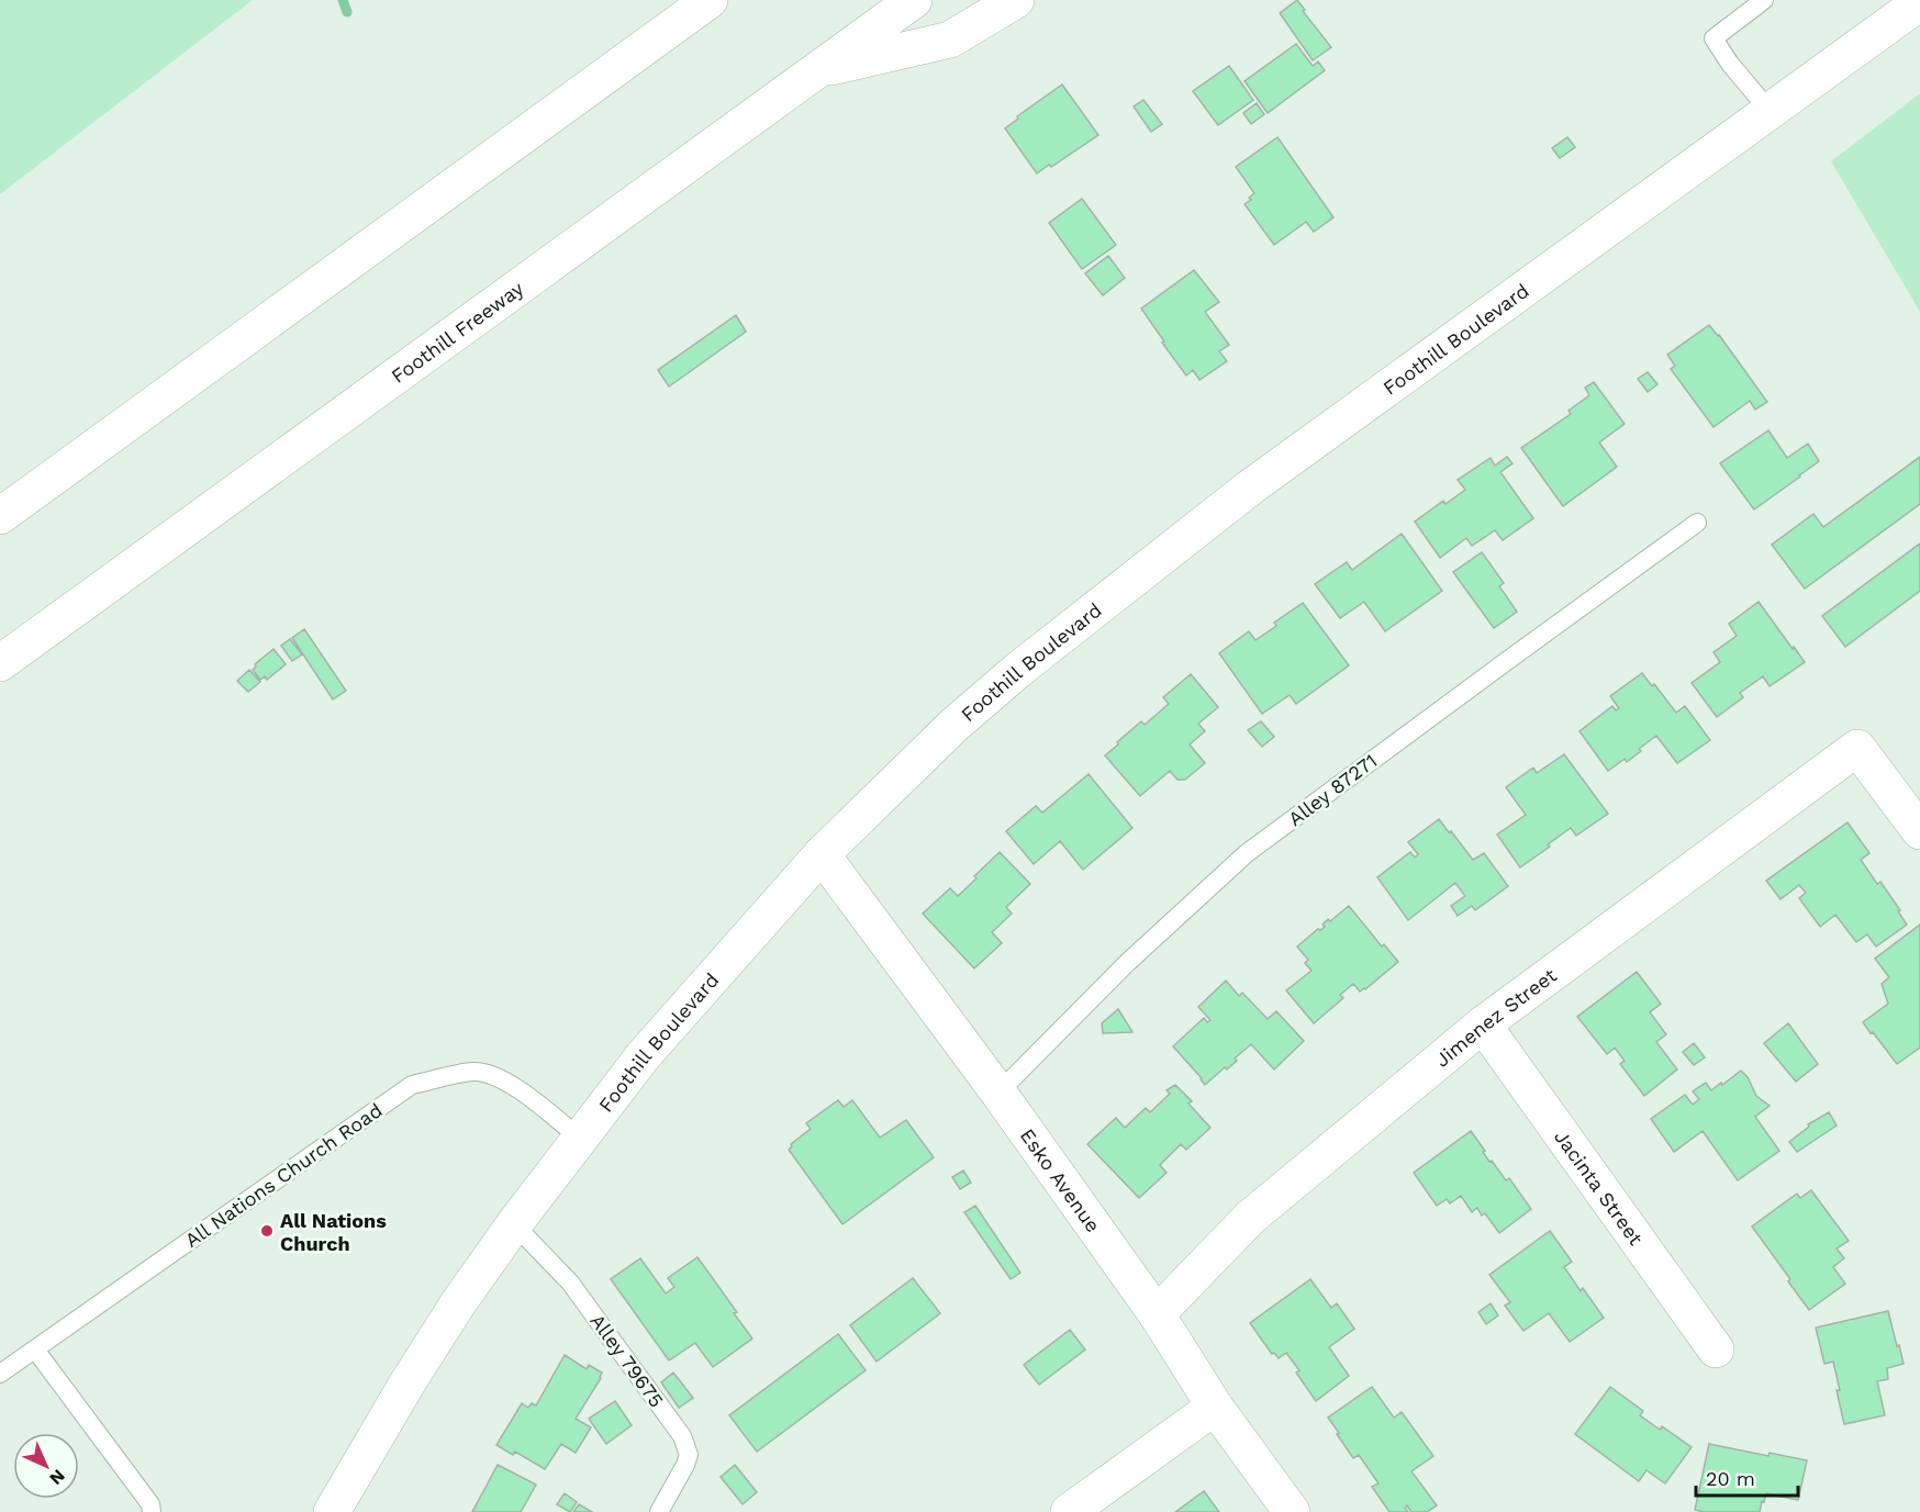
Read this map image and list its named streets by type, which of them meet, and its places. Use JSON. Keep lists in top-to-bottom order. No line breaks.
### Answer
{"streets":{"main road":["Foothill Freeway","Foothill Boulevard","Jimenez Street","Esko Avenue","Jacinta Street"],"lane":["Alley 87271","All Nations Church Road","Alley 79675"]},"crossings":[["Foothill Boulevard","All Nations Church Road"],["Foothill Boulevard","Esko Avenue"],["Foothill Boulevard","Alley 79675"],["Alley 87271","Esko Avenue"],["Jimenez Street","Esko Avenue"],["Jimenez Street","Jacinta Street"]],"places":["All Nations Church"],"scale_bar":"20 m","north":"bottom right"}
